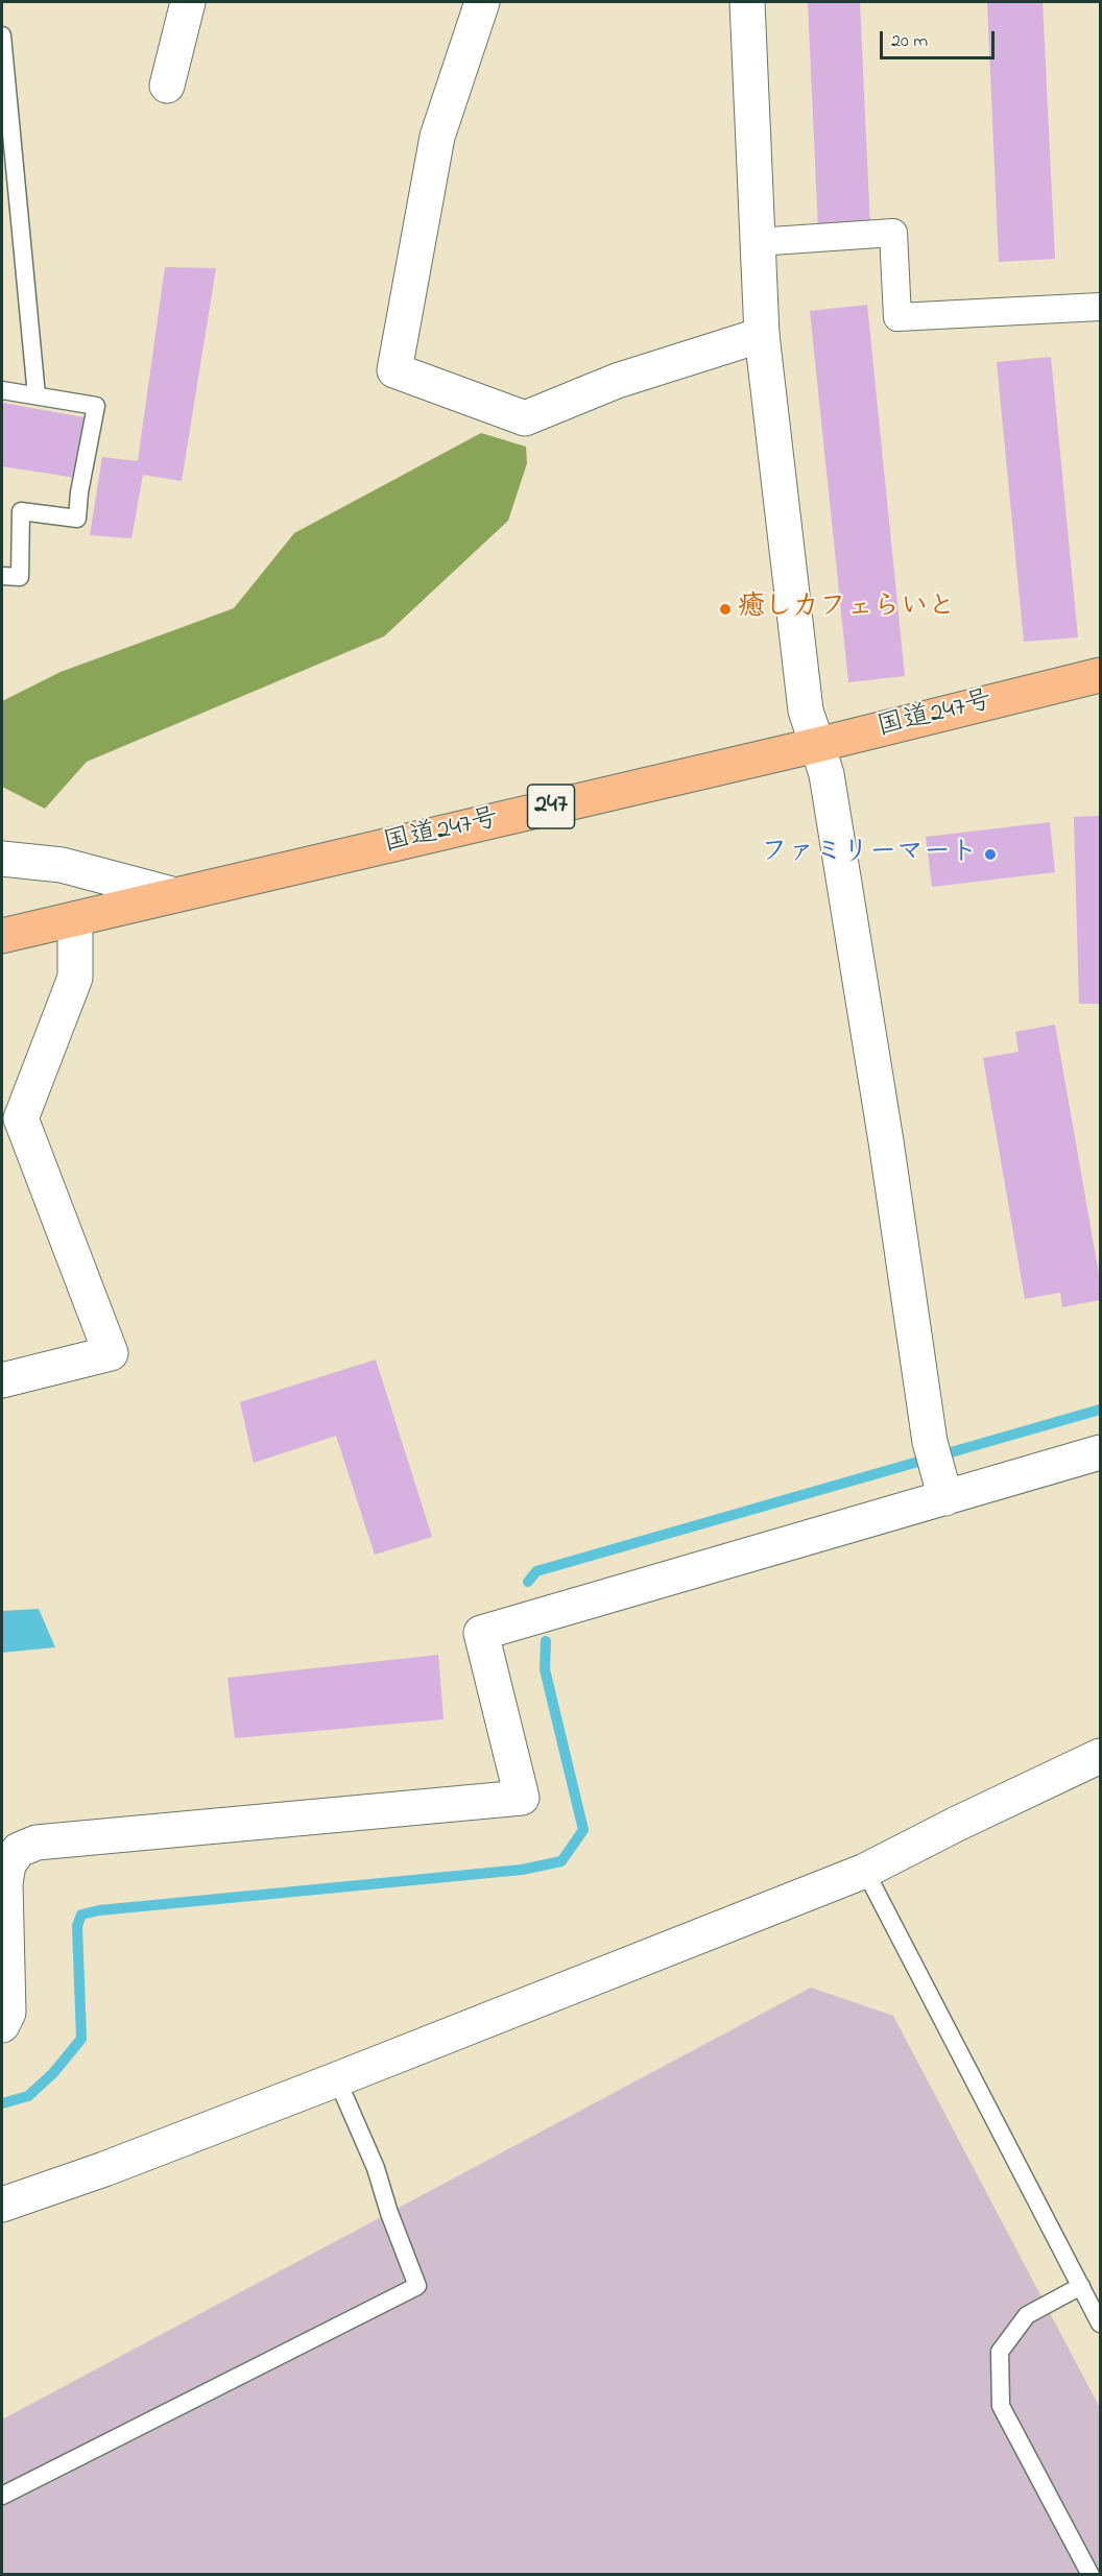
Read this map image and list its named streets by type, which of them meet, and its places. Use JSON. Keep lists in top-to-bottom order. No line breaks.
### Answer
{"streets":{"highway":["国道247号","247"]},"places":["癒しカフェらいと","ファミリーマート"],"scale_bar":"20 m"}
